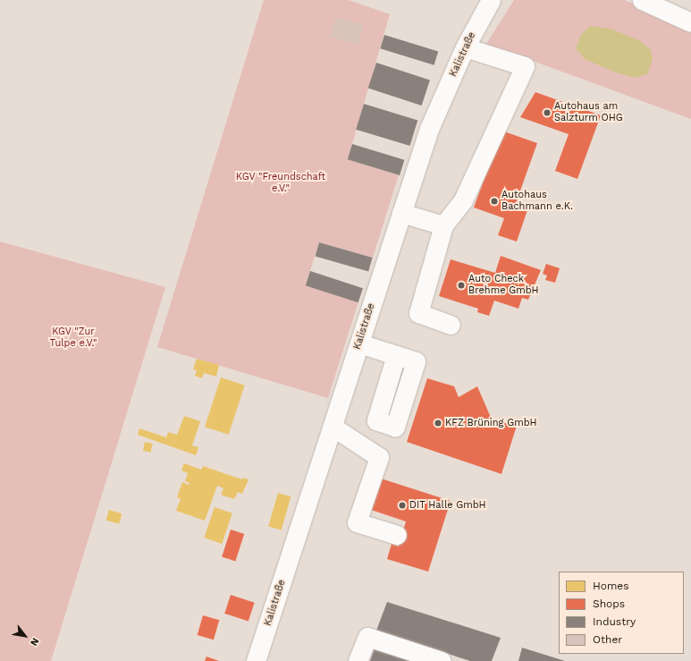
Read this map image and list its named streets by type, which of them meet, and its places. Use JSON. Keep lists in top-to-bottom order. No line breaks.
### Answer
{"streets":{"street":["Kalistraße"]},"parks":["KGV \"Freundschaft e.V.\"","KGV \"Zur Tulpe e.V.\""],"places":["Autohaus am Salzturm OHG","Autohaus Bachmann e.K.","Auto Check Brehme GmbH","KFZ Brüning GmbH","DIT Halle GmbH"],"legend":["Homes","Shops","Industry","Other"],"north":"bottom right"}
